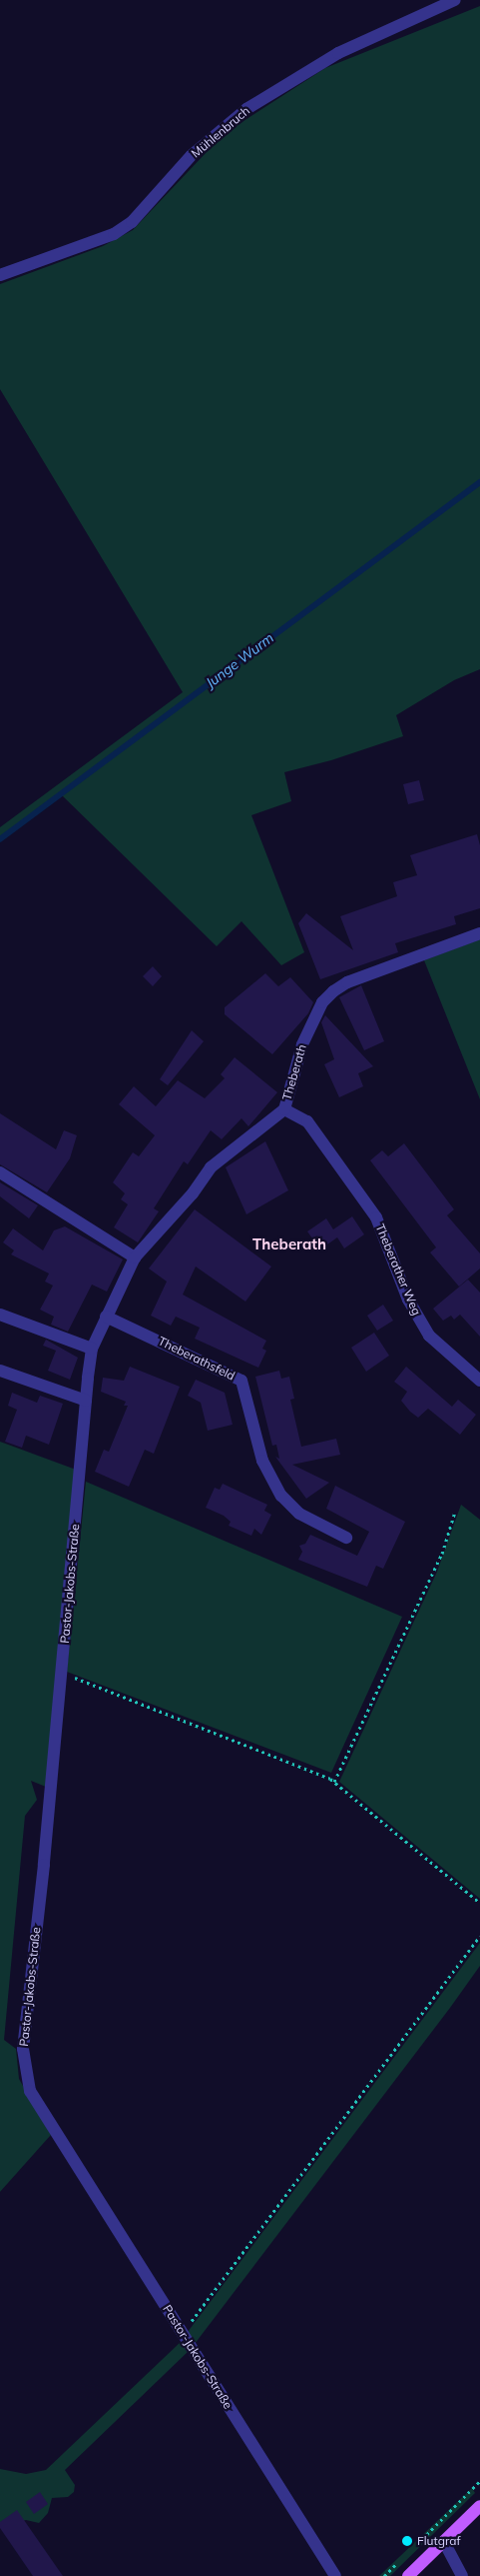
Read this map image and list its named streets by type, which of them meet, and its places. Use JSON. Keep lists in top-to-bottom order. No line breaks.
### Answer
{"streets":{"street":["Mühlenbruch","Theberath","Theberather Weg","Theberathsfeld","Pastor-Jakobs-Straße"]},"crossings":[["Theberath","Theberather Weg"],["Theberath","Pastor-Jakobs-Straße"],["Theberathsfeld","Pastor-Jakobs-Straße"]],"districts":["Theberath"],"water":["Junge Wurm"],"places":["Flutgraf"]}
